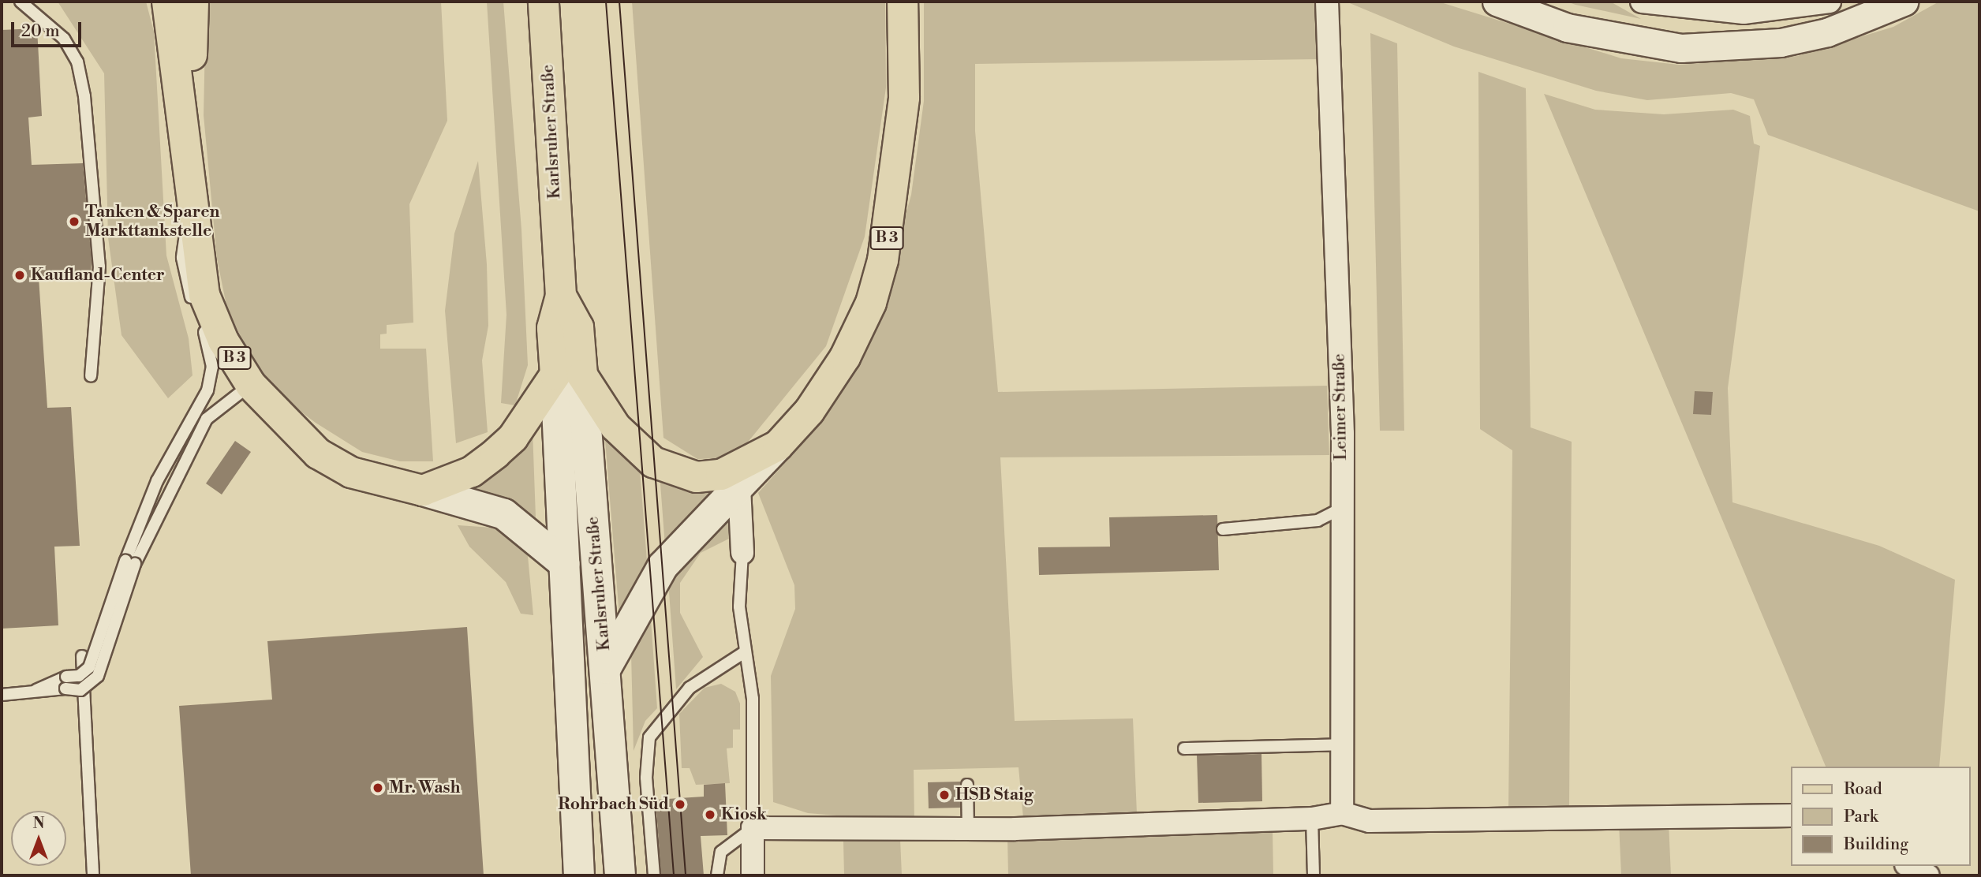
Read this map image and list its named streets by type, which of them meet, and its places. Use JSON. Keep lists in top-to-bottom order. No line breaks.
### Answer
{"streets":{"main road":["Karlsruher Straße","B 3"],"street":["Leimer Straße"]},"crossings":[["Karlsruher Straße","B 3"]],"places":["Tanken & Sparen Markttankstelle","Kaufland-Center","Mr. Wash","HSB Staig","Rohrbach Süd","Kiosk"],"legend":["Road","Park","Building"],"scale_bar":"20 m","north":"top"}
